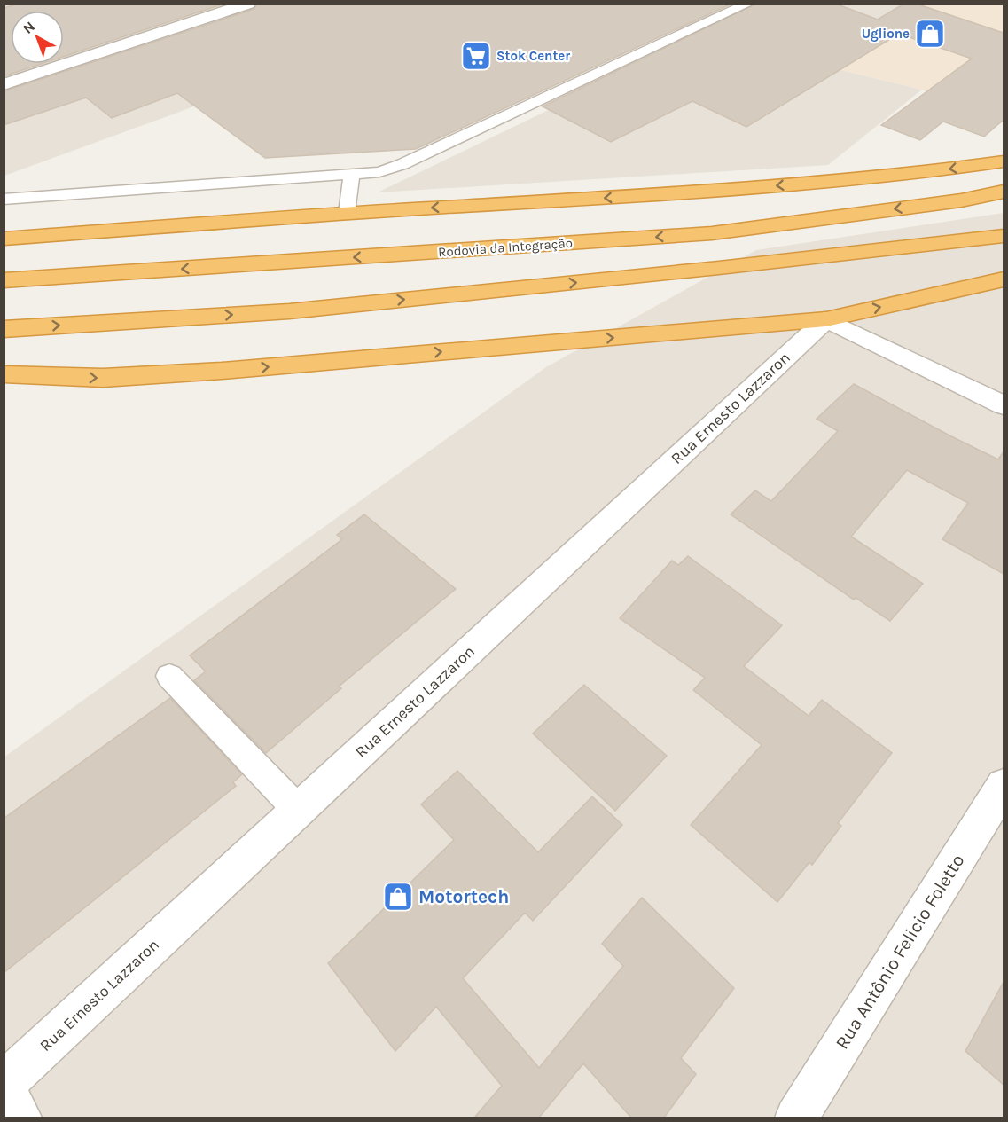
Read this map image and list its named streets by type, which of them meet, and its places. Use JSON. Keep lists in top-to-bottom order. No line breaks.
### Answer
{"streets":{"highway":["Rodovia da Integração"],"street":["Rua Ernesto Lazzaron","Rua Antônio Felicio Foletto"]},"places":{"shop":["Uglione","Motortech"],"supermarket":["Stok Center"]},"north":"top left"}
